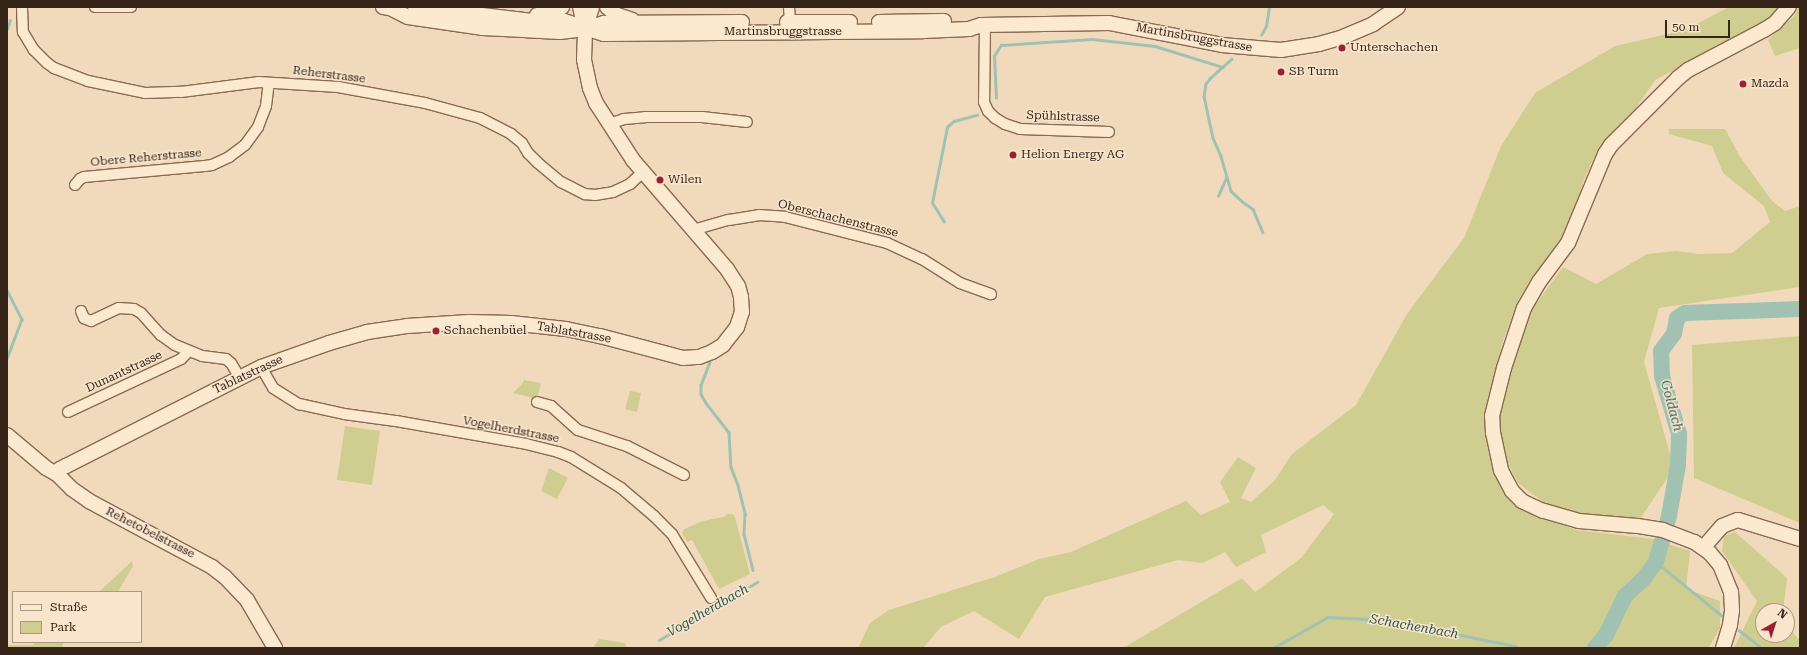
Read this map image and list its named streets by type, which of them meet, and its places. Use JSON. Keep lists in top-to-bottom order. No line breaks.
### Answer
{"streets":{"main road":["Martinsbruggstrasse","Tablatstrasse","Rehetobelstrasse"],"street":["Reherstrasse","Spühlstrasse","Obere Reherstrasse","Oberschachenstrasse","Dunantstrasse","Vogelherdstrasse"]},"crossings":[["Martinsbruggstrasse","Spühlstrasse"],["Martinsbruggstrasse","Tablatstrasse"],["Reherstrasse","Obere Reherstrasse"],["Reherstrasse","Tablatstrasse"],["Oberschachenstrasse","Tablatstrasse"],["Tablatstrasse","Dunantstrasse"],["Tablatstrasse","Vogelherdstrasse"],["Tablatstrasse","Rehetobelstrasse"]],"water":["Goldach","Vogelherdbach","Schachenbach"],"places":["Unterschachen","SB Turm","Mazda","Helion Energy AG","Wilen","Schachenbüel"],"legend":["Straße","Park"],"scale_bar":"50 m","north":"top right"}
